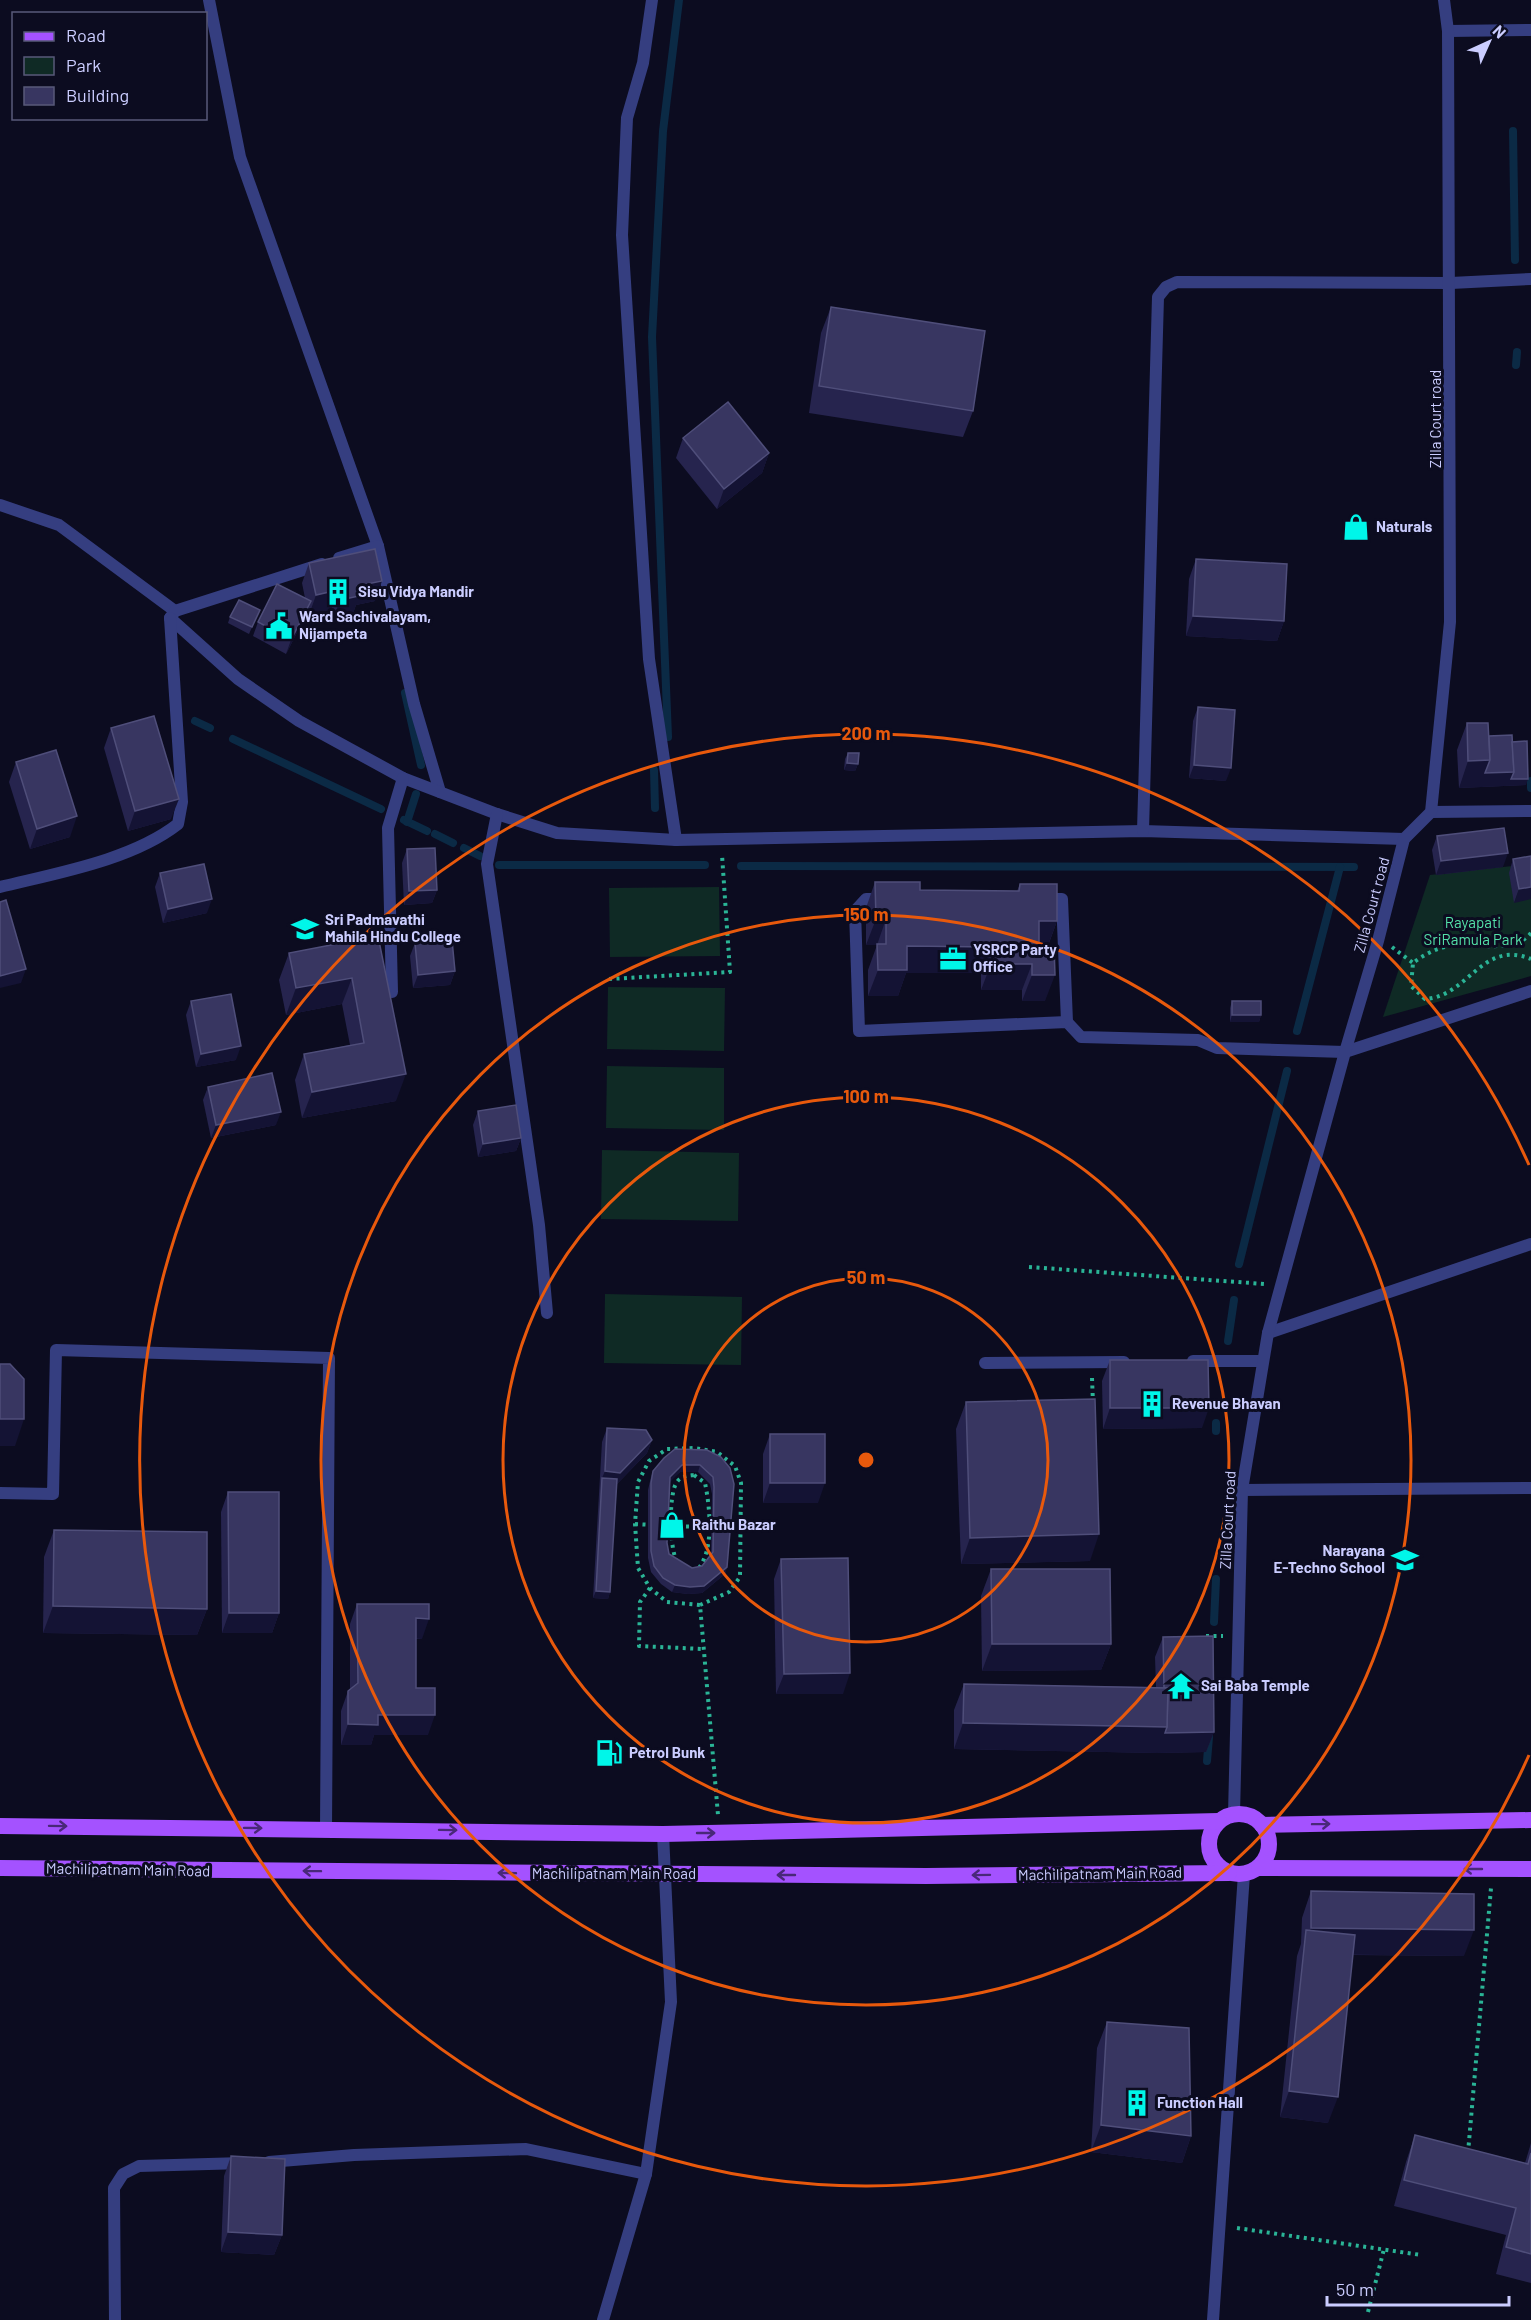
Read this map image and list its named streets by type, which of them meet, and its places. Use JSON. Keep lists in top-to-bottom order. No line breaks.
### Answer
{"streets":{"main road":["Machilipatnam Main Road"],"street":["Zilla Court road"]},"crossings":[["Zilla Court road","Machilipatnam Main Road"]],"parks":["Rayapati SriRamula Park"],"places":{"shop":["Naturals","Raithu Bazar"],"building":["Sisu Vidya Mandir","Revenue Bhavan","Function Hall"],"public building":["Ward Sachivalayam, Nijampeta"],"school or university":["Sri Padmavathi Mahila Hindu College","Narayana E-Techno School"],"office":["YSRCP Party Office"],"temple":["Sai Baba Temple"],"fuel station":["Petrol Bunk"]},"legend":["Road","Park","Building"],"scale_bar":"50 m","north":"top right","rings":["200 m","150 m","100 m","50 m"]}
